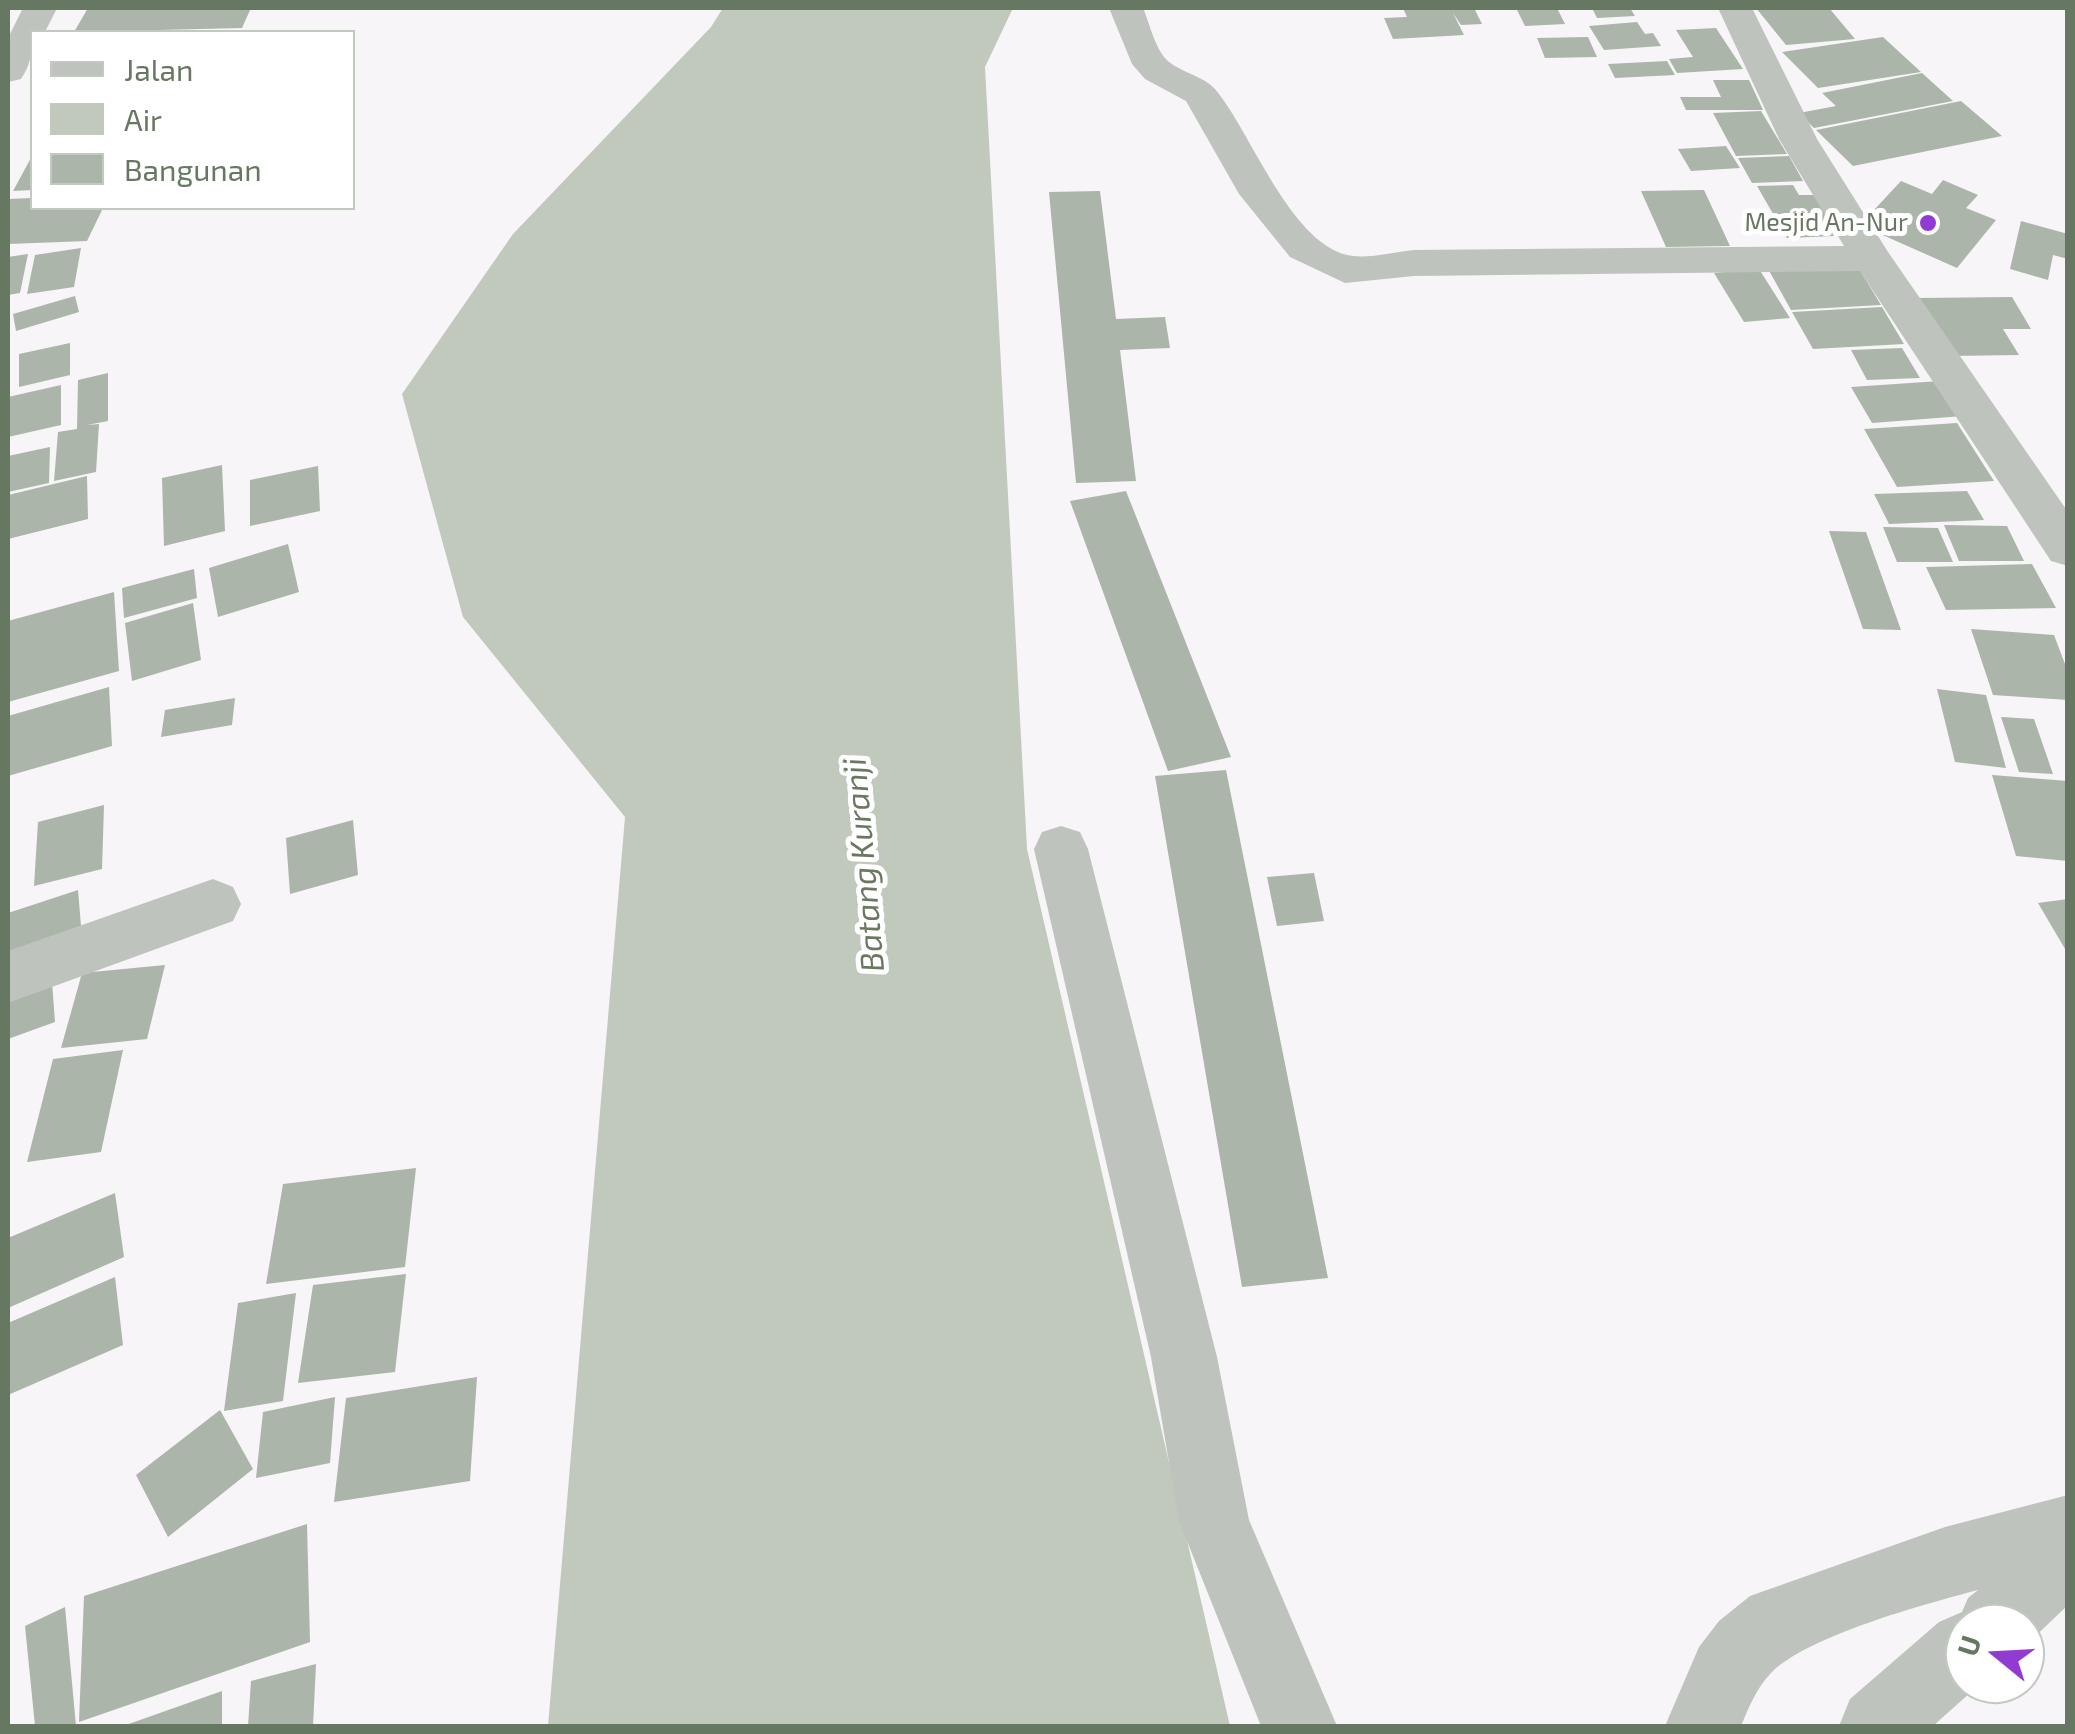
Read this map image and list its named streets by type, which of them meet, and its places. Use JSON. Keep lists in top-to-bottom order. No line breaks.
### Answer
{"water":["Batang Kuranji"],"places":["Mesjid An-Nur"],"legend":["Jalan","Air","Bangunan"],"north":"left"}
